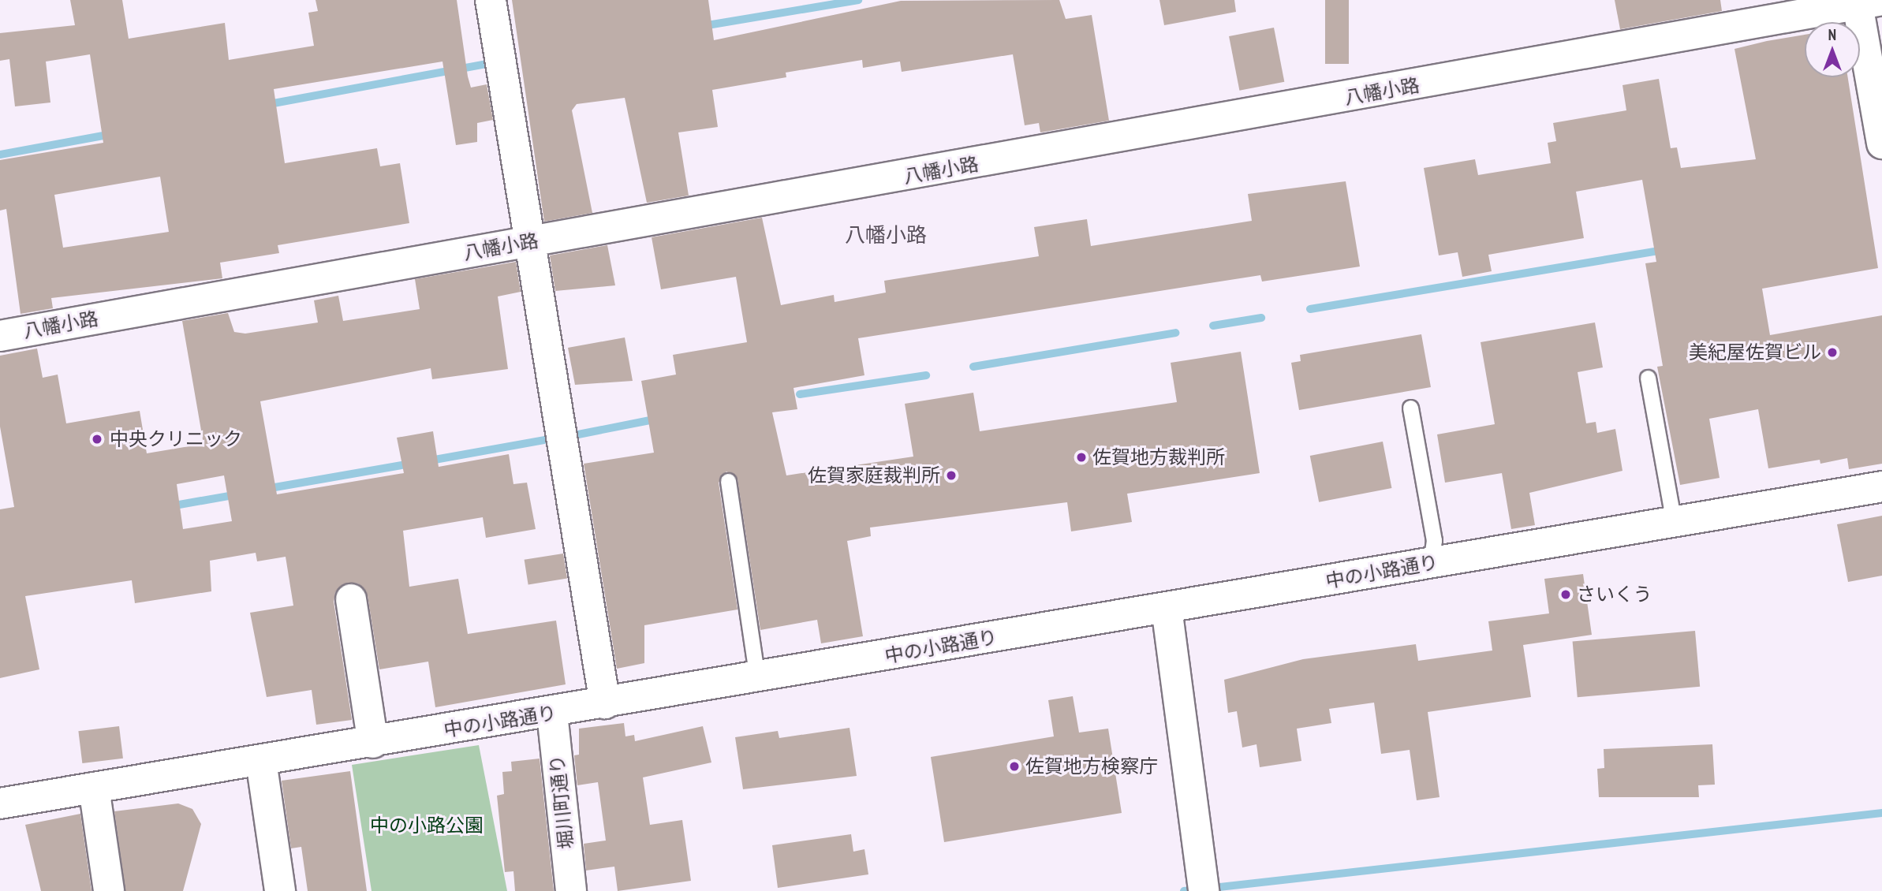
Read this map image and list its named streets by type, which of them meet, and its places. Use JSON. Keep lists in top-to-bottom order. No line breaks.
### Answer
{"streets":{"street":["八幡小路","中の小路通り","堀川町通り"]},"crossings":[["中の小路通り","堀川町通り"]],"districts":["八幡小路"],"parks":["中の小路公園"],"places":["美紀屋佐賀ビル","中央クリニック","佐賀地方裁判所","佐賀家庭裁判所","さいくう","佐賀地方検察庁"],"north":"top"}
